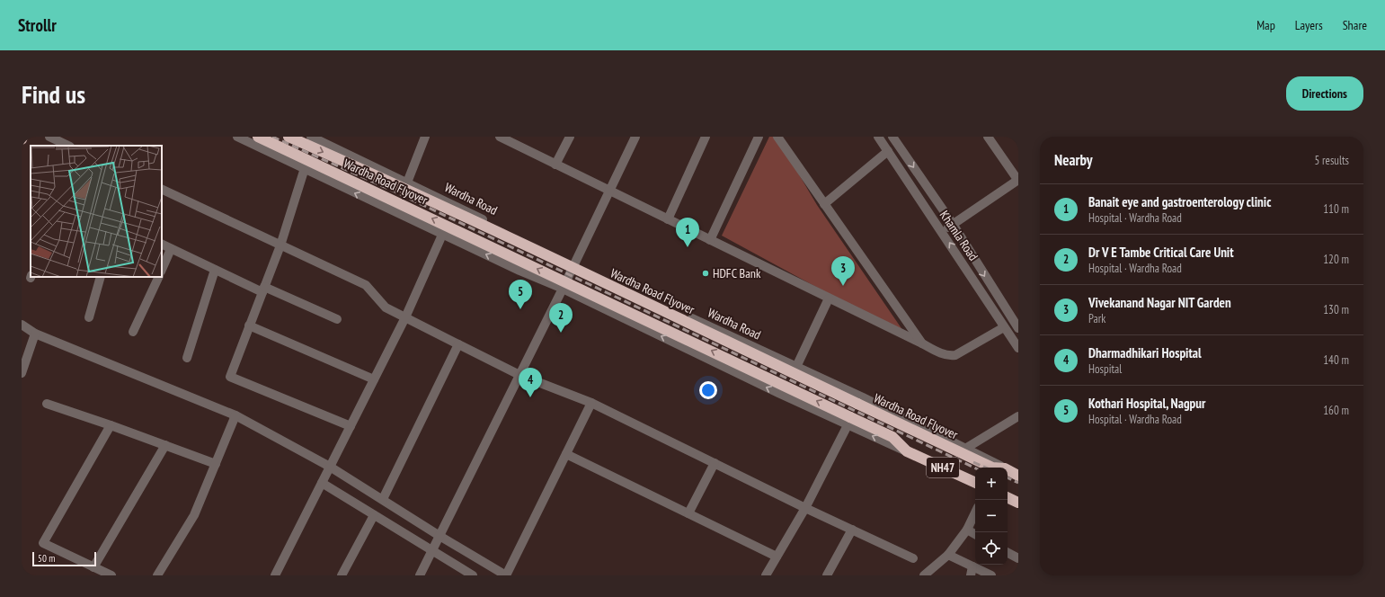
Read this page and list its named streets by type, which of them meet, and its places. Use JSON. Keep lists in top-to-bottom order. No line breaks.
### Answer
{"streets":{"highway":["Wardha Road Flyover","Wardha Road","NH47"],"street":["Khamla Road"]},"crossings":[["Wardha Road Flyover","NH47"]],"places":["HDFC Bank"],"scale_bar":"50 m","page":{"header":"Strollr","nav":["Map","Layers","Share"],"buttons":"Directions","title":"Find us","heading":["Nearby","5 results"],"list":[{"mark":"1","name":"Banait eye and gastroenterology clinic","note":"Hospital · Wardha Road","value":"110 m"},{"mark":"2","name":"Dr V E Tambe Critical Care Unit","note":"Hospital · Wardha Road","value":"120 m"},{"mark":"3","name":"Vivekanand Nagar NIT Garden","note":"Park","value":"130 m"},{"mark":"4","name":"Dharmadhikari Hospital","note":"Hospital","value":"140 m"},{"mark":"5","name":"Kothari Hospital, Nagpur","note":"Hospital · Wardha Road","value":"160 m"}],"pins":["1","3","5","2","4"],"map_buttons":["+","−"],"scale":"50 m"}}
